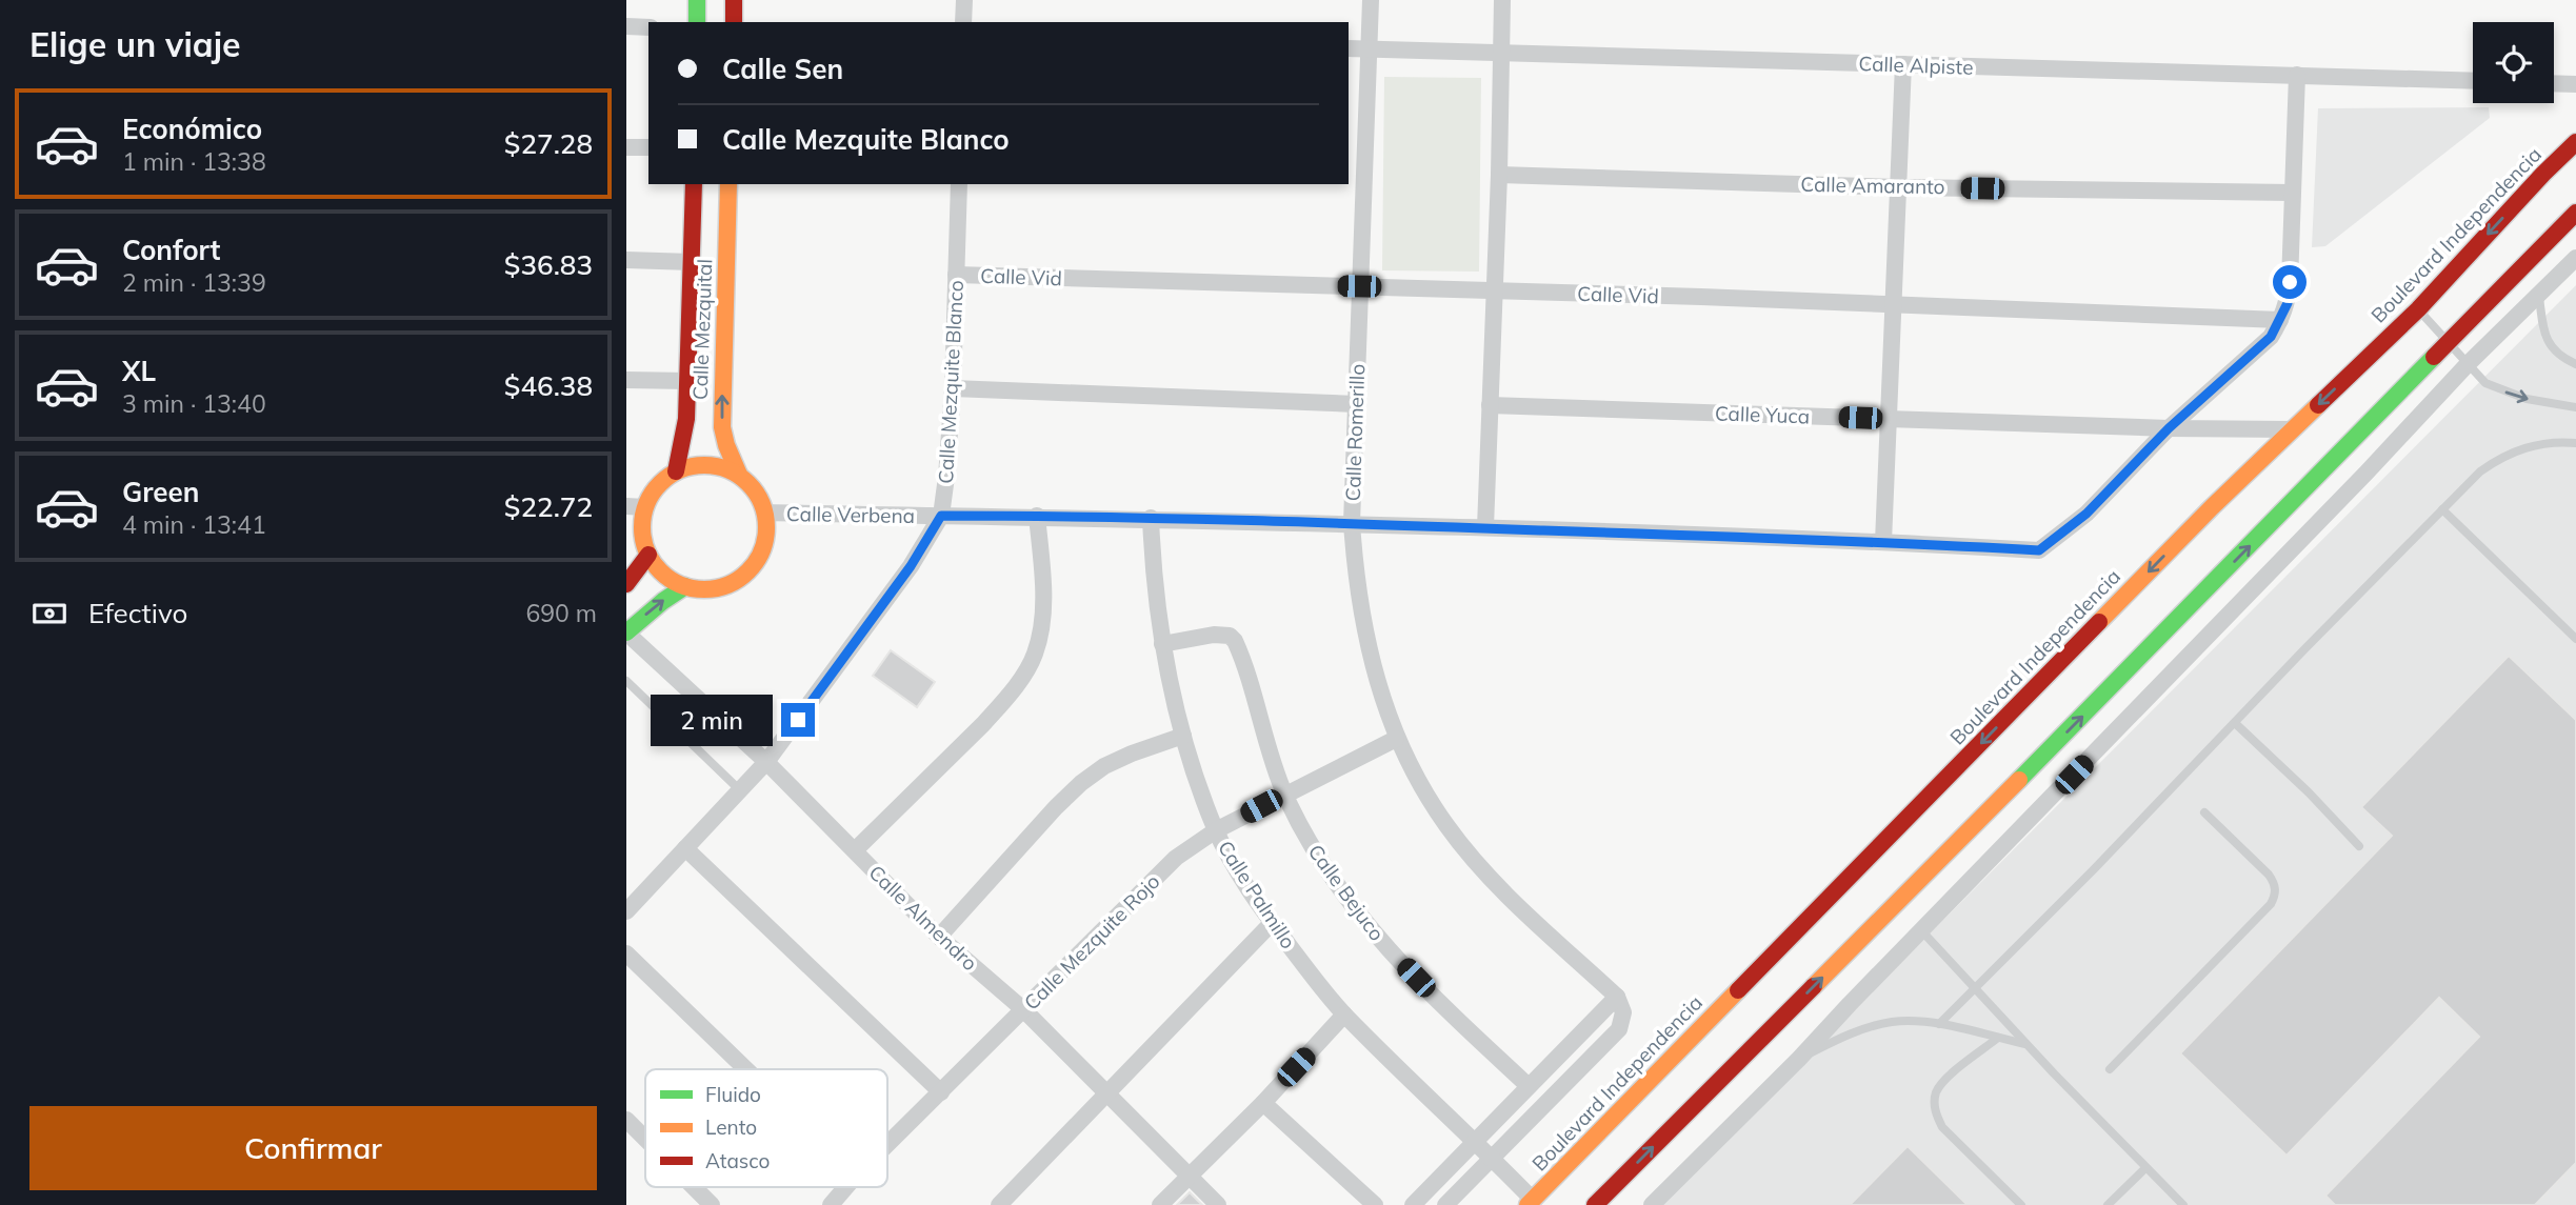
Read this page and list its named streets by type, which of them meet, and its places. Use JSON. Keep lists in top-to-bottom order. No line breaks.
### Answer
{"streets":{"main road":["Boulevard Independencia","Calle Mezquital"],"street":["Calle Alpiste","Calle Amaranto","Calle Vid","Calle Mezquite Blanco","Calle Yuca","Calle Romerillo","Calle Verbena","Calle Bejuco","Calle Palmillo","Calle Almendro","Calle Mezquite Rojo"]},"crossings":[["Calle Alpiste","Calle Romerillo"],["Boulevard Independencia","Calle Yuca"],["Boulevard Independencia","Calle Palmillo"],["Calle Vid","Calle Mezquite Blanco"],["Calle Vid","Calle Romerillo"],["Calle Vid","Calle Verbena"],["Calle Mezquital","Calle Verbena"],["Calle Mezquite Blanco","Calle Verbena"],["Calle Mezquite Blanco","Calle Almendro"],["Calle Yuca","Calle Verbena"],["Calle Romerillo","Calle Verbena"],["Calle Romerillo","Calle Mezquite Rojo"],["Calle Verbena","Calle Palmillo"],["Calle Bejuco","Calle Palmillo"],["Calle Bejuco","Calle Mezquite Rojo"],["Calle Palmillo","Calle Mezquite Rojo"],["Calle Almendro","Calle Mezquite Rojo"]],"legend":["Fluido","Lento","Atasco"],"page":{"heading":"Elige un viaje","banner":["Calle Sen","Calle Mezquite Blanco"],"list":[{"name":"Económico","note":"1 min · 13:38","value":"$27.28"},{"name":"Confort","note":"2 min · 13:39","value":"$36.83"},{"name":"XL","note":"3 min · 13:40","value":"$46.38"},{"name":"Green","note":"4 min · 13:41","value":"$22.72"}],"pay":["Efectivo","690 m"],"bubble":"2 min","buttons":"Confirmar"}}
